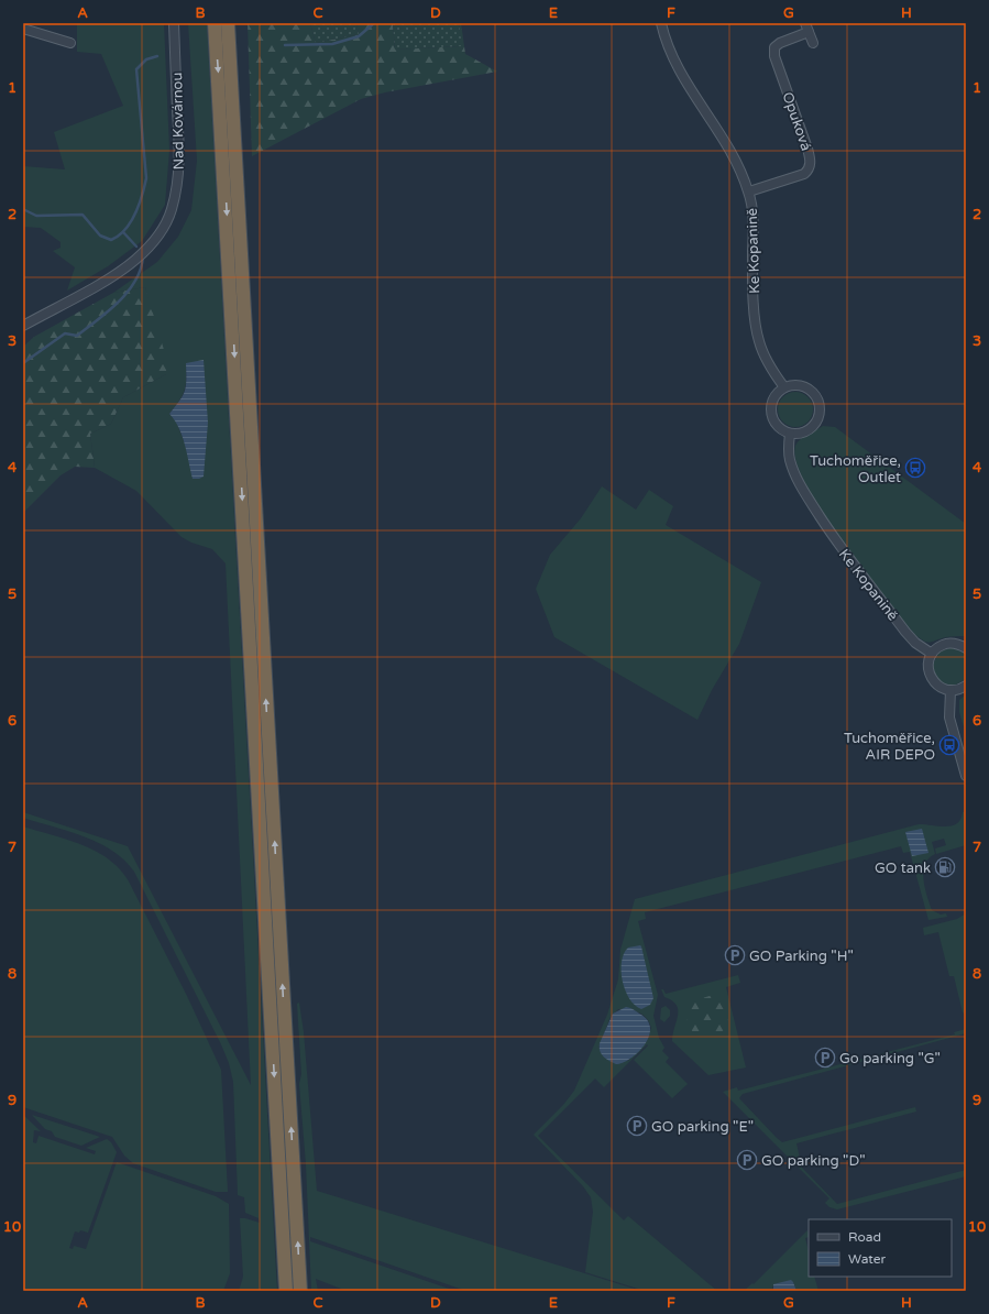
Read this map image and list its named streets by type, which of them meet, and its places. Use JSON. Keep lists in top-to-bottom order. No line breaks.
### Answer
{"streets":{"street":["Nad Kovárnou","Opuková","Ke Kopanině"]},"crossings":[["Opuková","Ke Kopanině"]],"places":{"bus stop":["Tuchoměřice, Outlet","Tuchoměřice, AIR DEPO"],"fuel station":["GO tank"],"parking":["GO Parking \"H\"","Go parking \"G\"","GO parking \"E\"","GO parking \"D\""]},"legend":["Road","Water"],"grid":{"columns":["A","B","C","D","E","F","G","H"],"rows":["1","2","3","4","5","6","7","8","9","10"]}}
